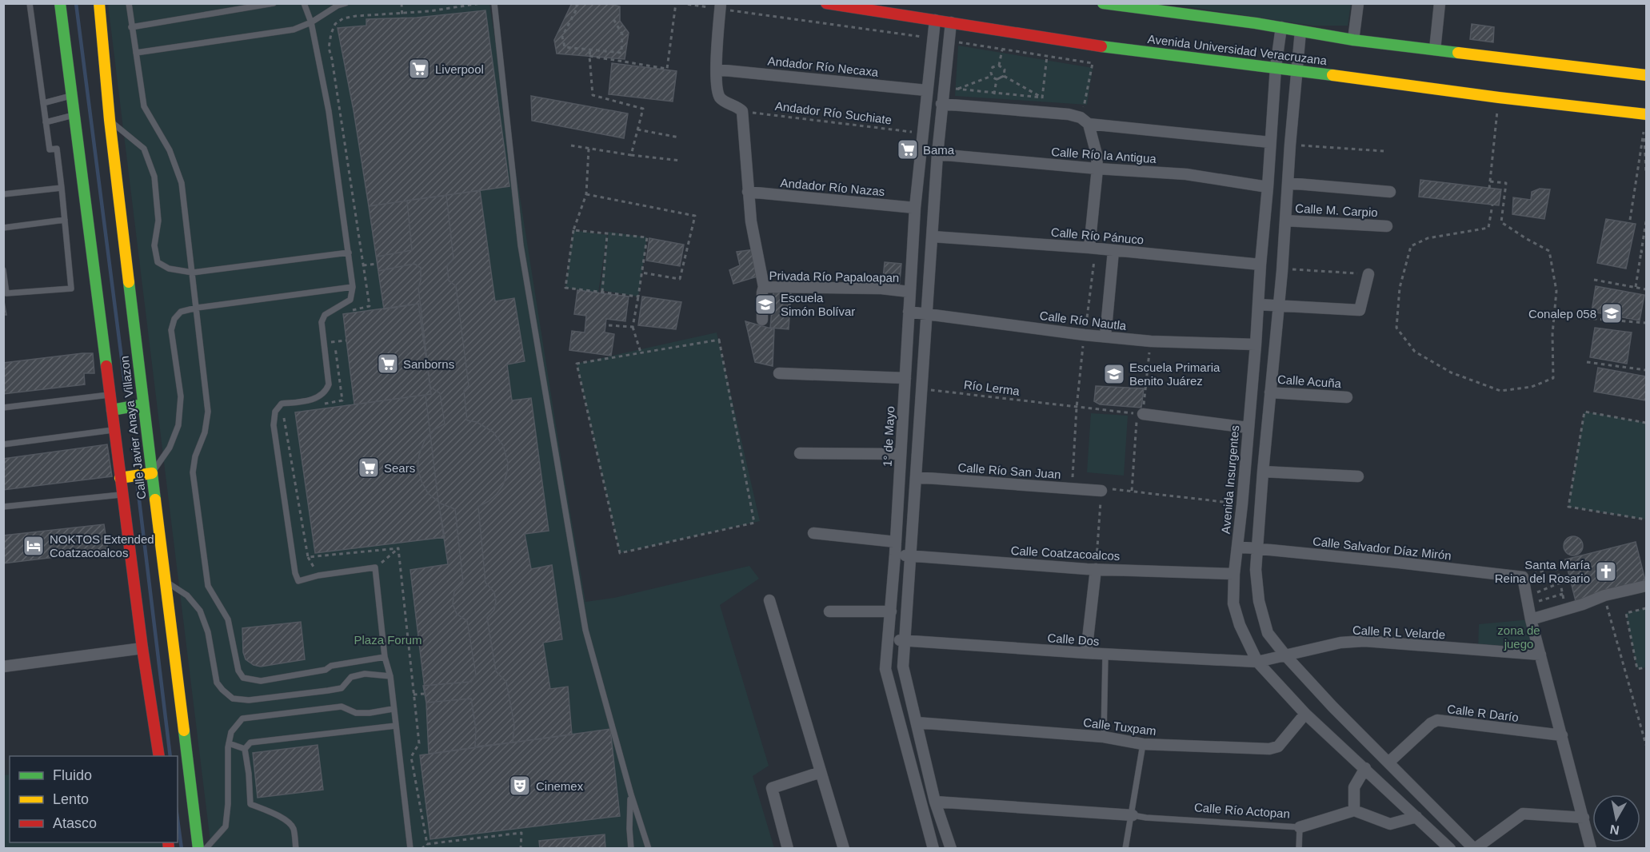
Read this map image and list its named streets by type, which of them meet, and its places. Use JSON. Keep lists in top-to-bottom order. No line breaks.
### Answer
{"streets":{"street":["Avenida Universidad Veracruzana","Andador Río Necaxa","Calle Río la Antigua","Andador Río Nazas","Calle M. Carpio","Calle Río Pánuco","Privada Río Papaloapan","Calle Río Nautla","Calle Acuña","Calle Javier Anaya Villazon","1° de Mayo","Calle Río San Juan","Avenida Insurgentes","Calle Salvador Díaz Mirón","Calle Coatzacoalcos","Calle R L Velarde","Calle Dos","Calle R Darío","Calle Tuxpam","Calle Río Actopan"],"path":["Andador Río Suchiate","Río Lerma"]},"crossings":[["Avenida Universidad Veracruzana","1° de Mayo"],["Avenida Universidad Veracruzana","Avenida Insurgentes"],["Andador Río Necaxa","1° de Mayo"],["Andador Río Suchiate","1° de Mayo"],["Calle Río la Antigua","Avenida Insurgentes"],["Andador Río Nazas","1° de Mayo"],["Calle Río Pánuco","Avenida Insurgentes"],["Privada Río Papaloapan","1° de Mayo"],["Calle Río Nautla","1° de Mayo"],["Calle Río Nautla","Avenida Insurgentes"],["1° de Mayo","Calle Coatzacoalcos"],["1° de Mayo","Calle Dos"],["Avenida Insurgentes","Calle Salvador Díaz Mirón"],["Avenida Insurgentes","Calle Coatzacoalcos"],["Avenida Insurgentes","Calle R L Velarde"],["Avenida Insurgentes","Calle Dos"],["Avenida Insurgentes","Calle Tuxpam"],["Calle R L Velarde","Calle Dos"]],"parks":["zona de juego","Plaza Forum"],"places":{"supermarket":["Liverpool","Bama","Sanborns","Sears"],"school or university":["Escuela Simón Bolívar","Conalep 058","Escuela Primaria Benito Juárez"],"hotel":["NOKTOS Extended Coatzacoalcos"],"church":["Santa María Reina del Rosario"],"theatre":["Cinemex"]},"legend":["Fluido","Lento","Atasco"],"north":"bottom"}
